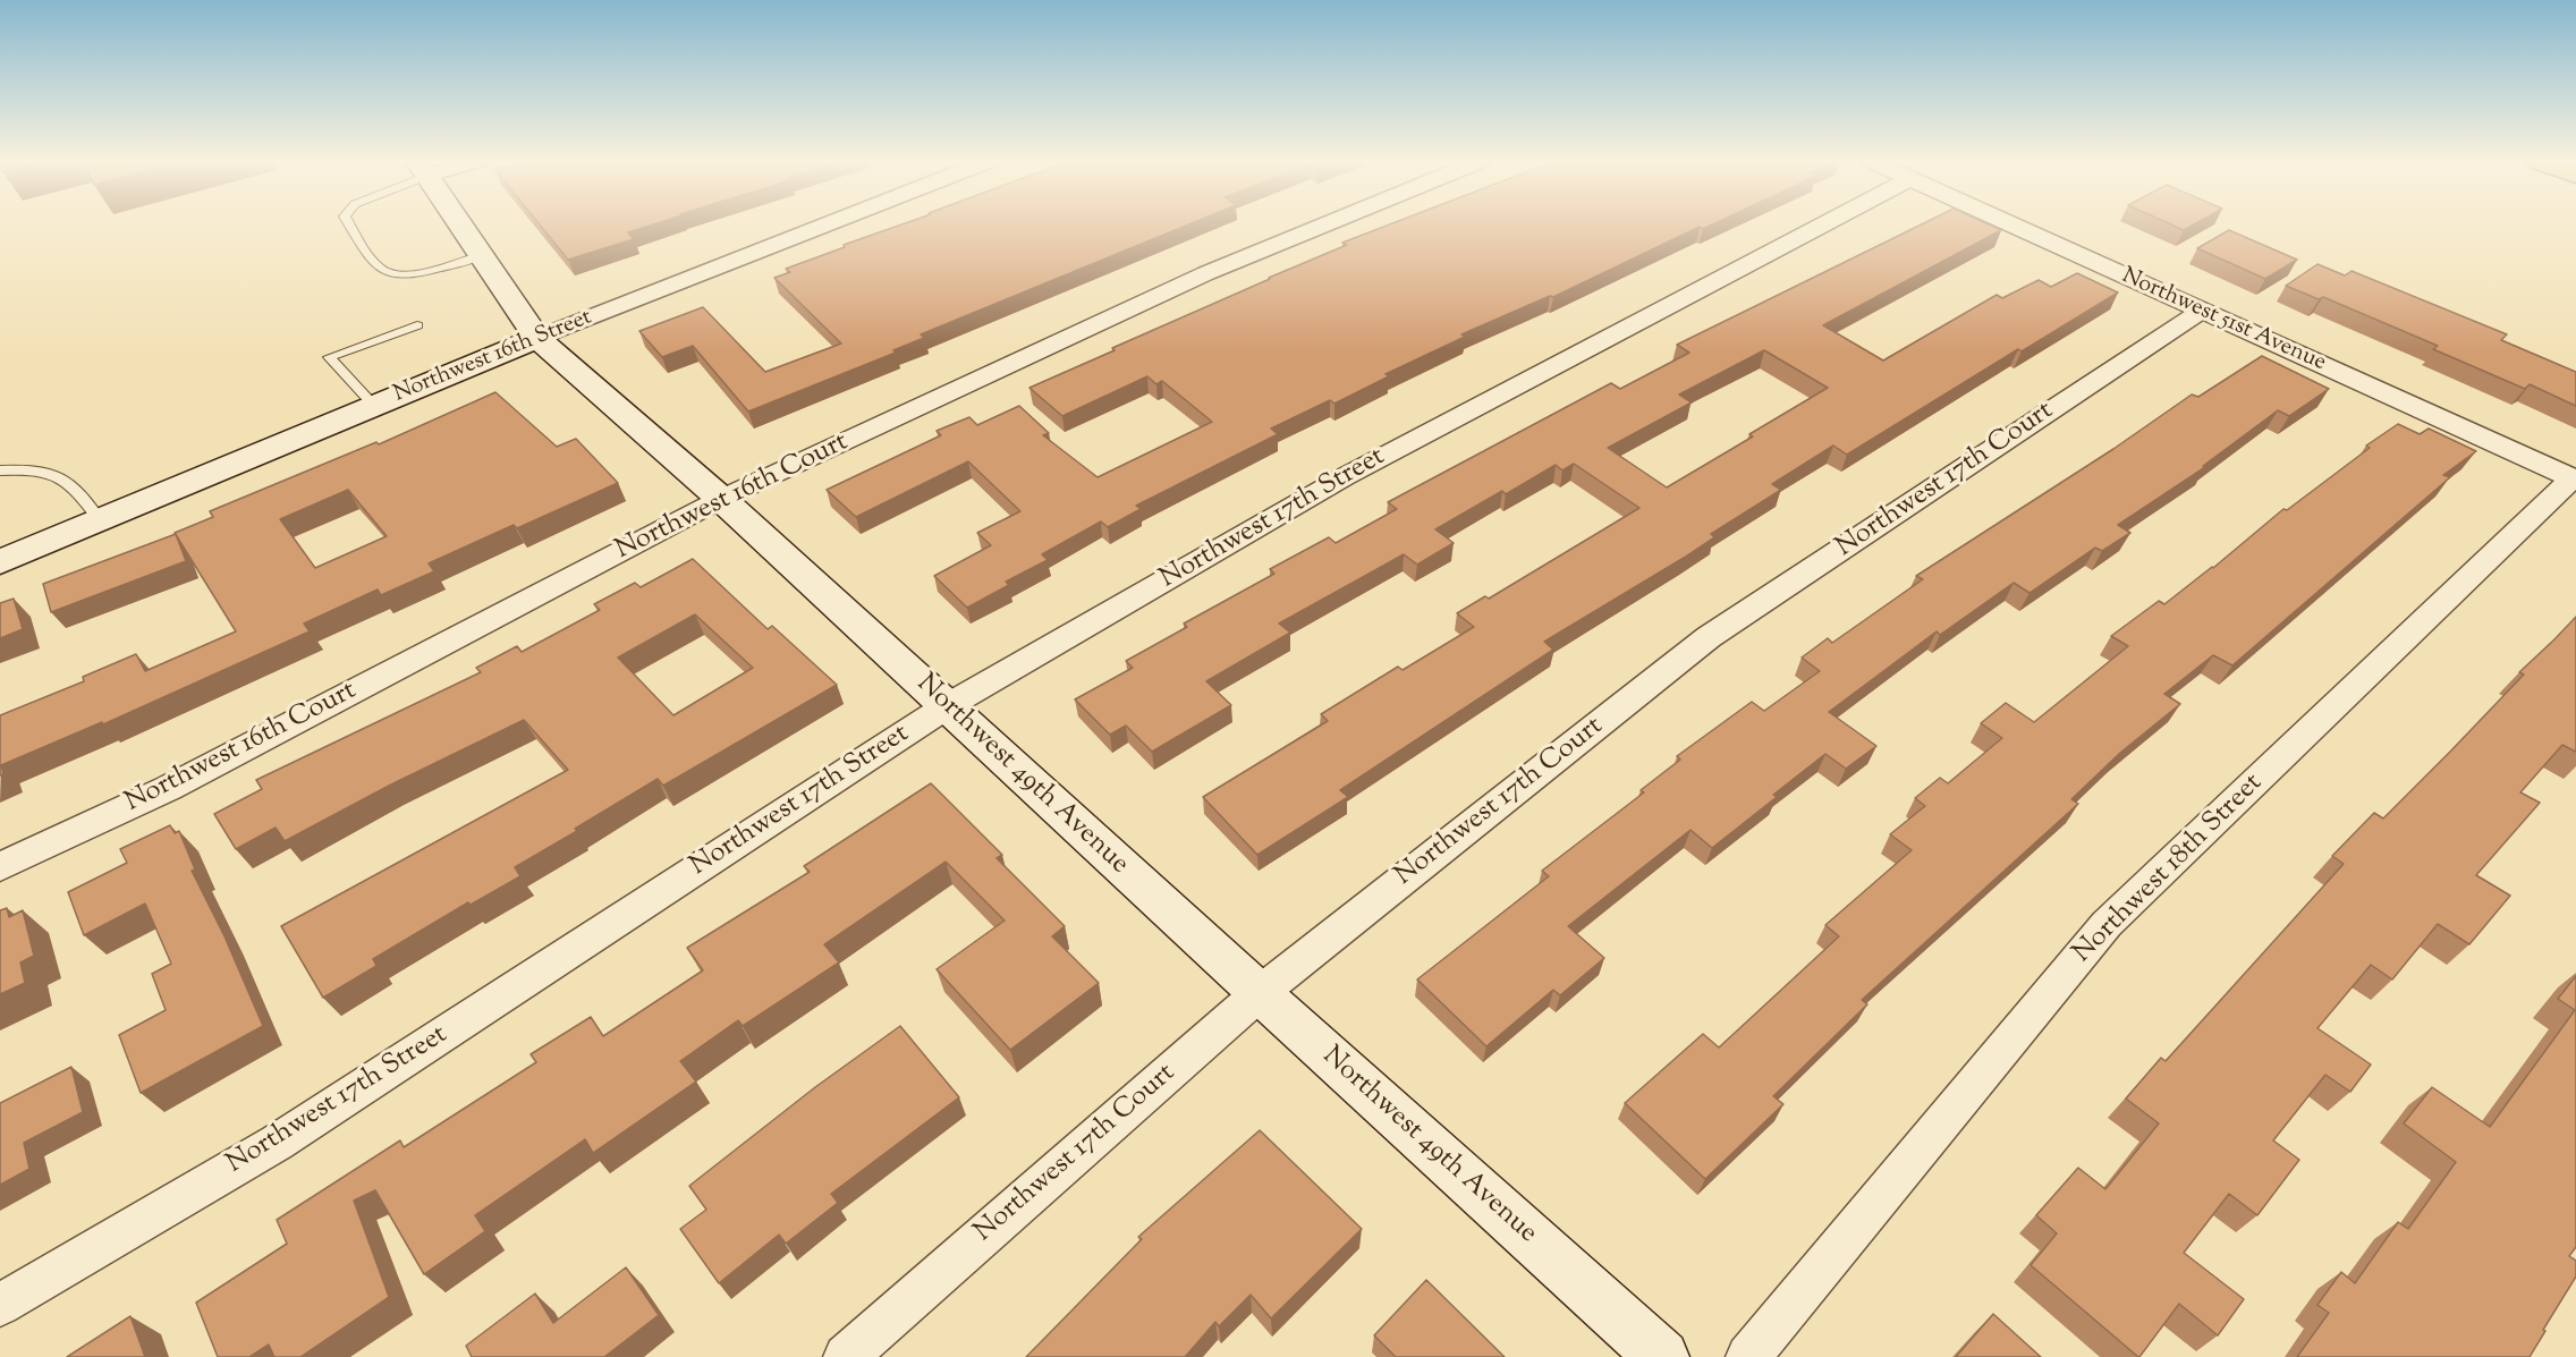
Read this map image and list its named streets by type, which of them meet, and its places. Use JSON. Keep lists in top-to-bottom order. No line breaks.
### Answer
{"streets":{"street":["Northwest 51st Avenue","Northwest 16th Street","Northwest 17th Court","Northwest 16th Court","Northwest 17th Street","Northwest 49th Avenue","Northwest 18th Street"]},"crossings":[["Northwest 51st Avenue","Northwest 17th Court"],["Northwest 51st Avenue","Northwest 18th Street"],["Northwest 16th Street","Northwest 49th Avenue"],["Northwest 17th Court","Northwest 49th Avenue"],["Northwest 16th Court","Northwest 49th Avenue"],["Northwest 17th Street","Northwest 49th Avenue"]]}
